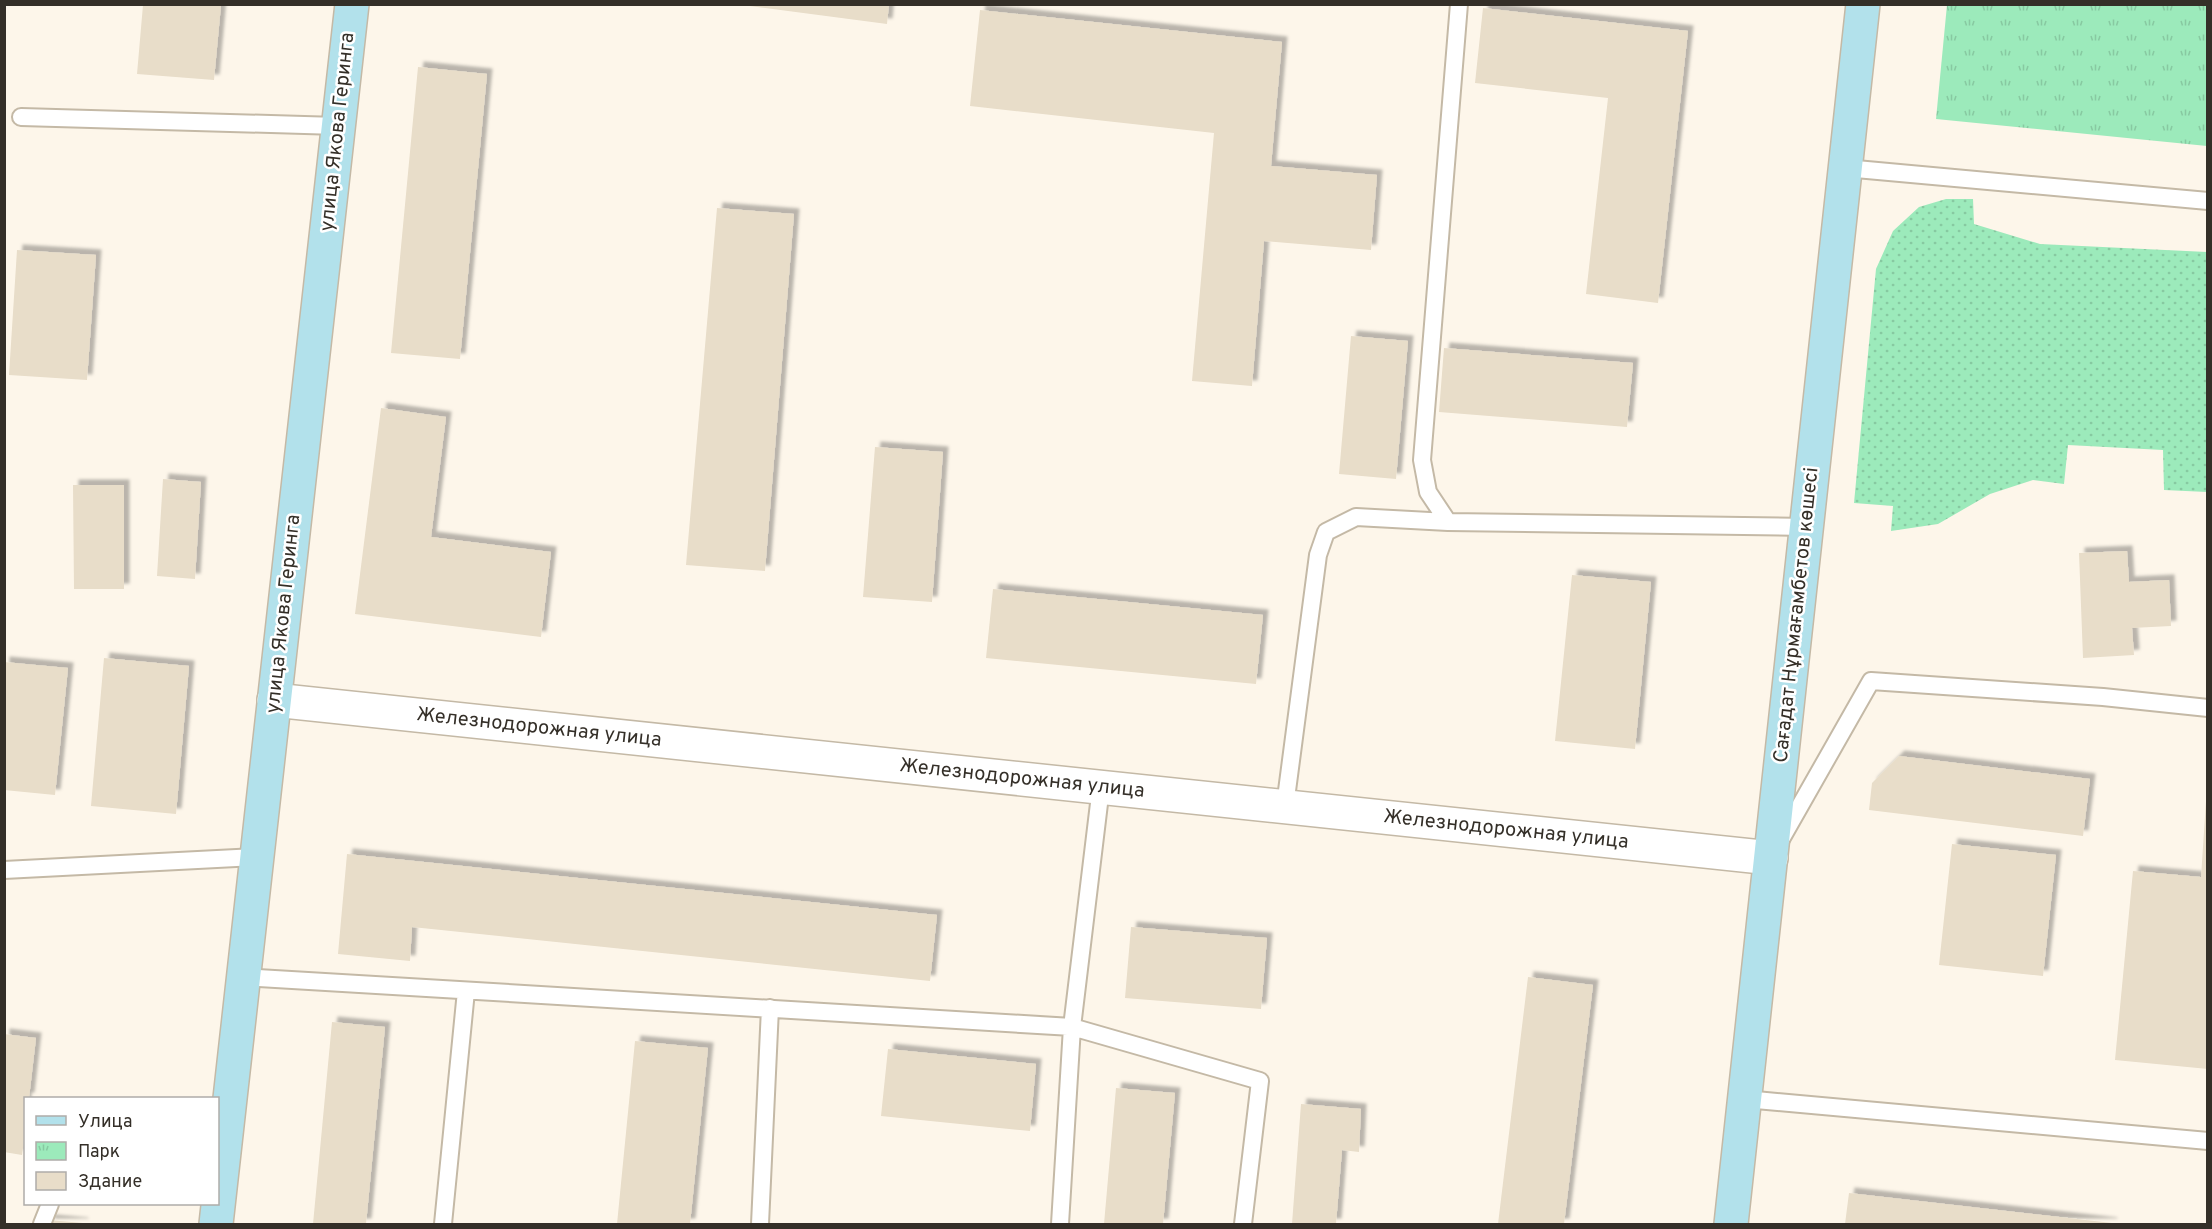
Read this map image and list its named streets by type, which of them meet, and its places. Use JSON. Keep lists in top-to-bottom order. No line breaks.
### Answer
{"streets":{"street":["улица Якова Геринга","Сағадат Нұрмағамбетов көшесі","Железнодорожная улица"]},"crossings":[["улица Якова Геринга","Железнодорожная улица"],["Сағадат Нұрмағамбетов көшесі","Железнодорожная улица"]],"legend":["Улица","Парк","Здание"]}
